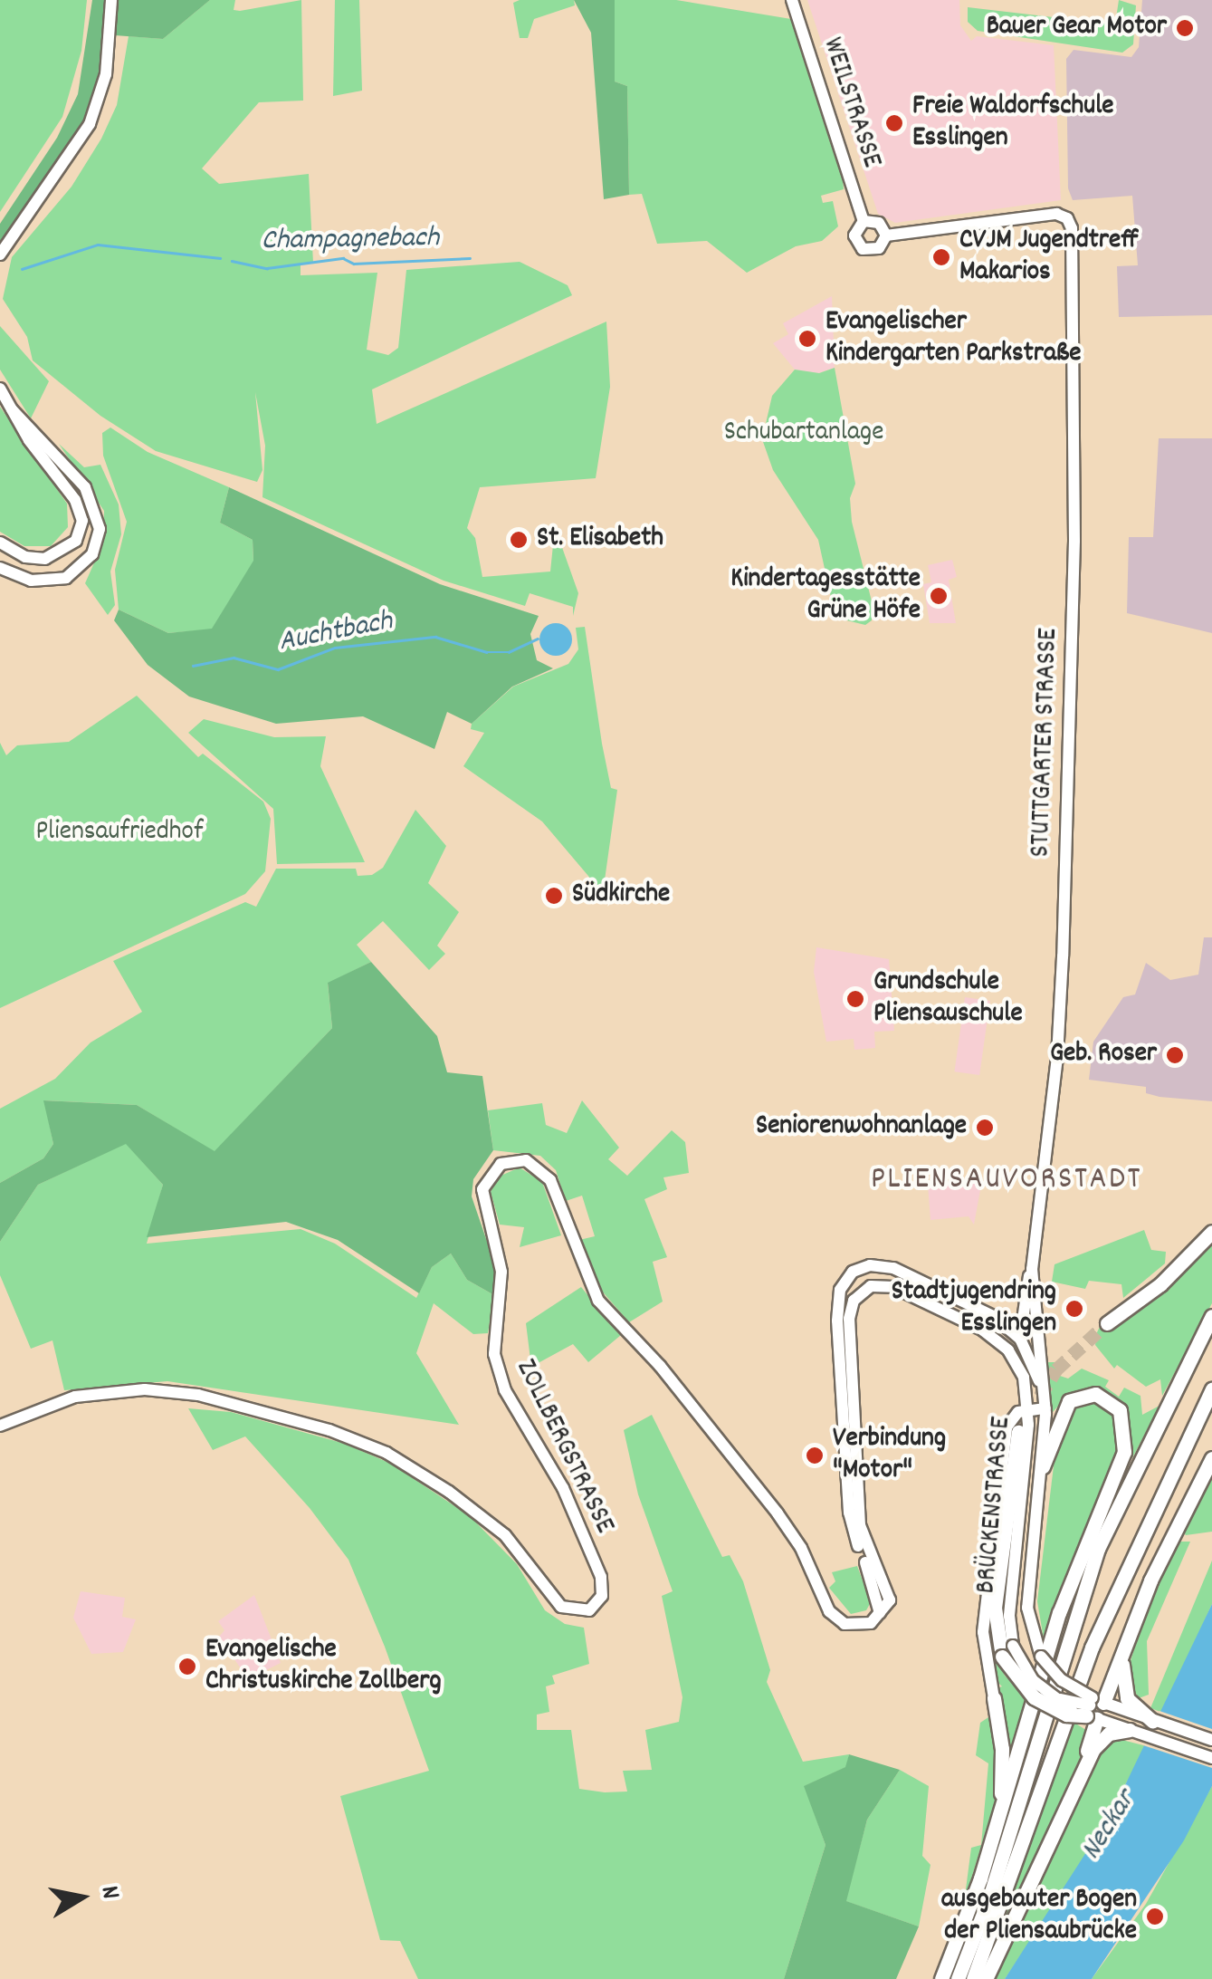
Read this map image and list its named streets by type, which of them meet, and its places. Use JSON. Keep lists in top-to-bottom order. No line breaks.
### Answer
{"streets":{"main road":["WEILSTRASSE","STUTTGARTER STRASSE","ZOLLBERGSTRASSE","BRÜCKENSTRASSE"]},"crossings":[["WEILSTRASSE","STUTTGARTER STRASSE"],["STUTTGARTER STRASSE","BRÜCKENSTRASSE"],["ZOLLBERGSTRASSE","BRÜCKENSTRASSE"]],"districts":["PLIENSAUVORSTADT"],"water":["Champagnebach","Auchtbach","Neckar"],"parks":["Schubartanlage","Pliensaufriedhof"],"places":["Bauer Gear Motor","Freie Waldorfschule Esslingen","CVJM Jugendtreff Makarios","Evangelischer Kindergarten Parkstraße","St. Elisabeth","Kindertagesstätte Grüne Höfe","Südkirche","Grundschule Pliensauschule","Geb. Roser","Seniorenwohnanlage","Stadtjugendring Esslingen","Verbindung \"Motor\"","Evangelische Christuskirche Zollberg","ausgebauter Bogen der Pliensaubrücke"],"north":"right"}
